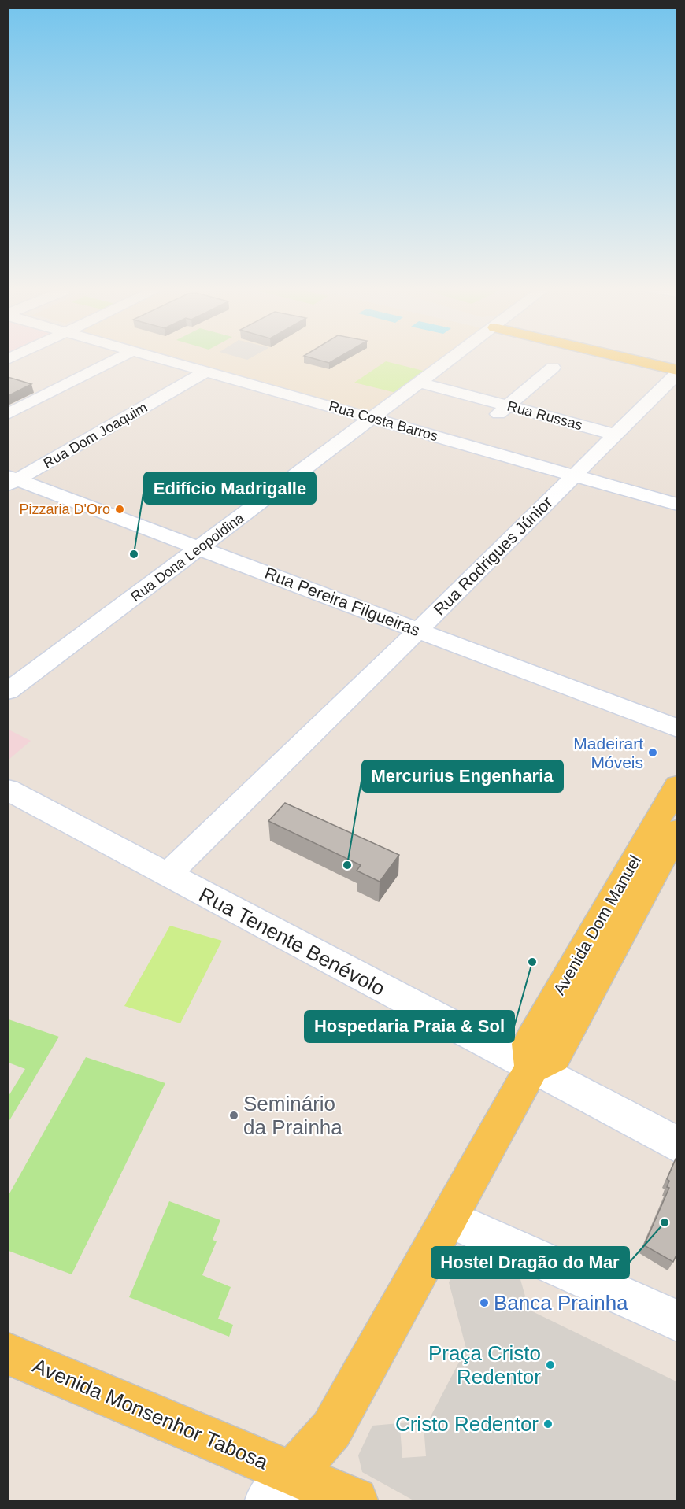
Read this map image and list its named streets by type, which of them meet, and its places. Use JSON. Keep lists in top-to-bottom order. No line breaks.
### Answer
{"streets":{"main road":["Avenida Dom Manuel","Avenida Monsenhor Tabosa"],"street":["Rua Russas","Rua Costa Barros","Rua Dom Joaquim","Rua Rodrigues Júnior","Rua Dona Leopoldina","Rua Pereira Filgueiras","Rua Tenente Benévolo"]},"crossings":[["Rua Russas","Rua Rodrigues Júnior"],["Rua Russas","Rua Dona Leopoldina"],["Rua Costa Barros","Rua Dom Joaquim"],["Rua Costa Barros","Rua Rodrigues Júnior"],["Rua Costa Barros","Rua Dona Leopoldina"],["Rua Dom Joaquim","Rua Pereira Filgueiras"],["Rua Rodrigues Júnior","Rua Pereira Filgueiras"],["Rua Rodrigues Júnior","Rua Tenente Benévolo"],["Rua Dona Leopoldina","Rua Pereira Filgueiras"],["Avenida Dom Manuel","Rua Tenente Benévolo"]],"places":["Pizzaria D'Oro","Edifício Madrigalle","Madeirart Móveis","Mercurius Engenharia","Hospedaria Praia & Sol","Seminário da Prainha","Hostel Dragão do Mar","Banca Prainha","Praça Cristo Redentor","Cristo Redentor"]}
